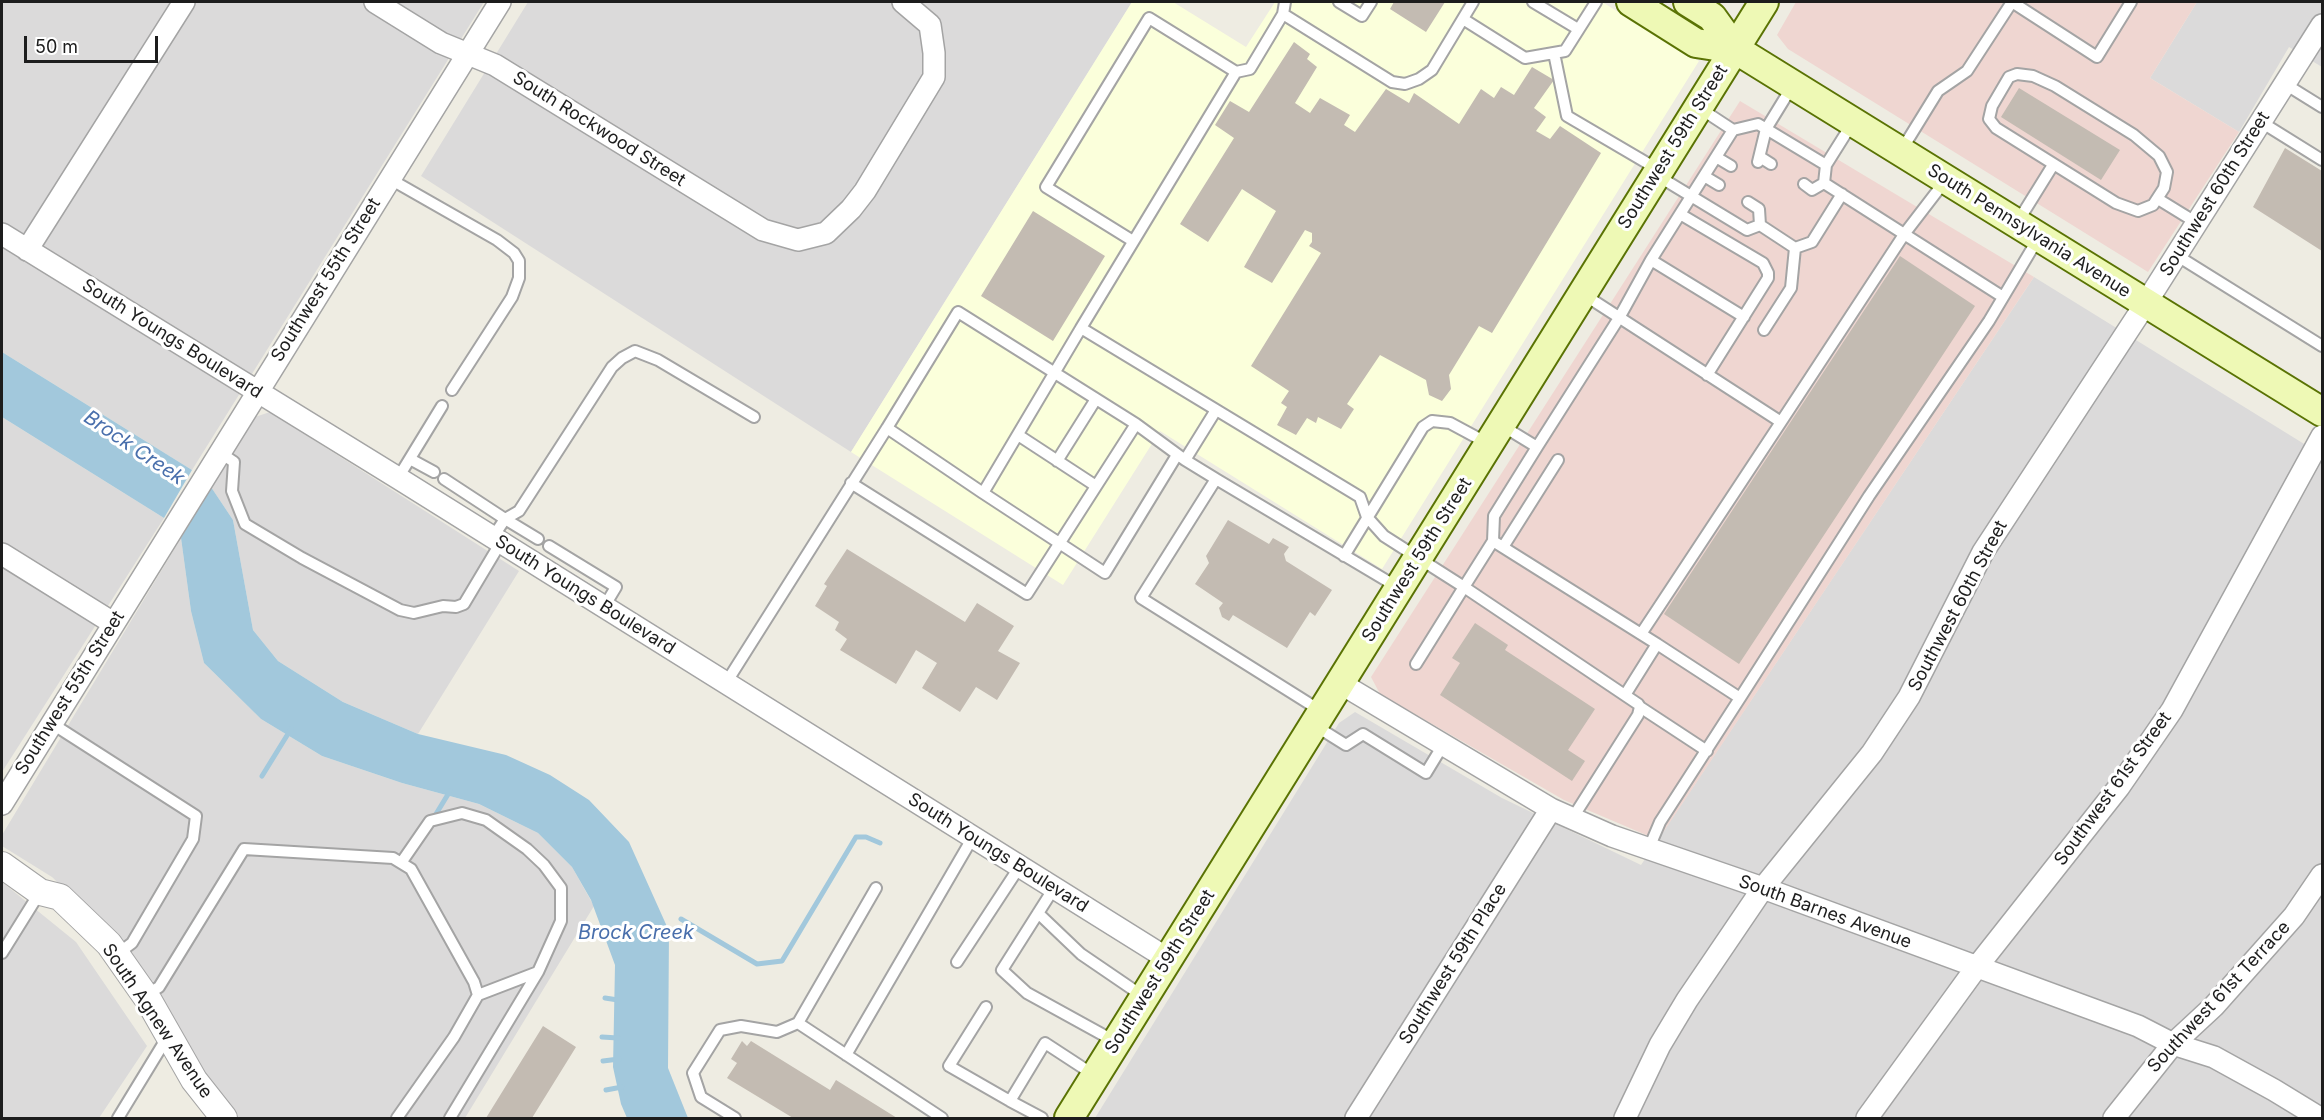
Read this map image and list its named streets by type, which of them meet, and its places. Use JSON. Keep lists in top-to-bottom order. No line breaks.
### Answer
{"streets":{"main road":["Southwest 59th Street","South Pennsylvania Avenue"],"street":["South Rockwood Street","Southwest 60th Street","Southwest 55th Street","South Youngs Boulevard","Southwest 61st Street","South Barnes Avenue","Southwest 59th Place","Southwest 61st Terrace","South Agnew Avenue"]},"crossings":[["South Rockwood Street","Southwest 55th Street"],["Southwest 59th Street","South Pennsylvania Avenue"],["Southwest 59th Street","South Youngs Boulevard"],["Southwest 59th Street","South Barnes Avenue"],["Southwest 60th Street","South Pennsylvania Avenue"],["Southwest 60th Street","South Barnes Avenue"],["Southwest 55th Street","South Youngs Boulevard"],["Southwest 61st Street","South Barnes Avenue"],["South Barnes Avenue","Southwest 59th Place"],["South Barnes Avenue","Southwest 61st Terrace"]],"water":["Brock Creek"],"scale_bar":"50 m"}
